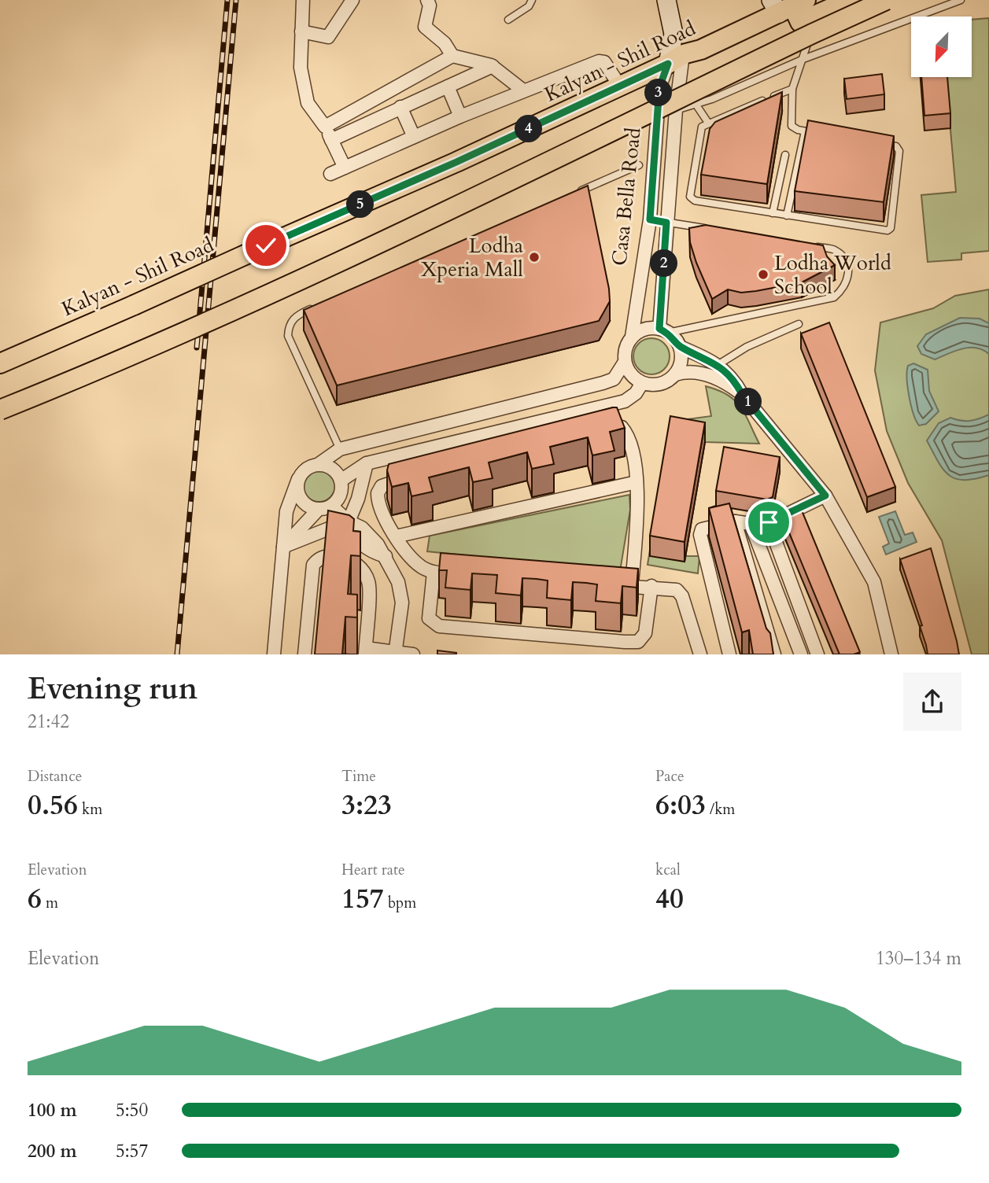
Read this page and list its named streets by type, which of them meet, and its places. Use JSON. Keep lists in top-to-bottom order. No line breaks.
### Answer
{"streets":{"main road":["Kalyan - Shil Road"],"street":["Casa Bella Road"]},"crossings":[["Kalyan - Shil Road","Casa Bella Road"]],"places":["Lodha Xperia Mall","Lodha World School"],"north":"bottom left","page":{"pins":["3","4","5","2","1"],"heading":["Evening run","21:42"],"stats":[["Distance","0.56 km"],["Time","3:23"],["Pace","6:03 /km"],["Elevation","6 m"],["Heart rate","157 bpm"],["kcal","40"]],"chart":["Elevation","130–134 m"],"list":[{"name":"100 m","note":"5:50"},{"name":"200 m","note":"5:57"}]}}
